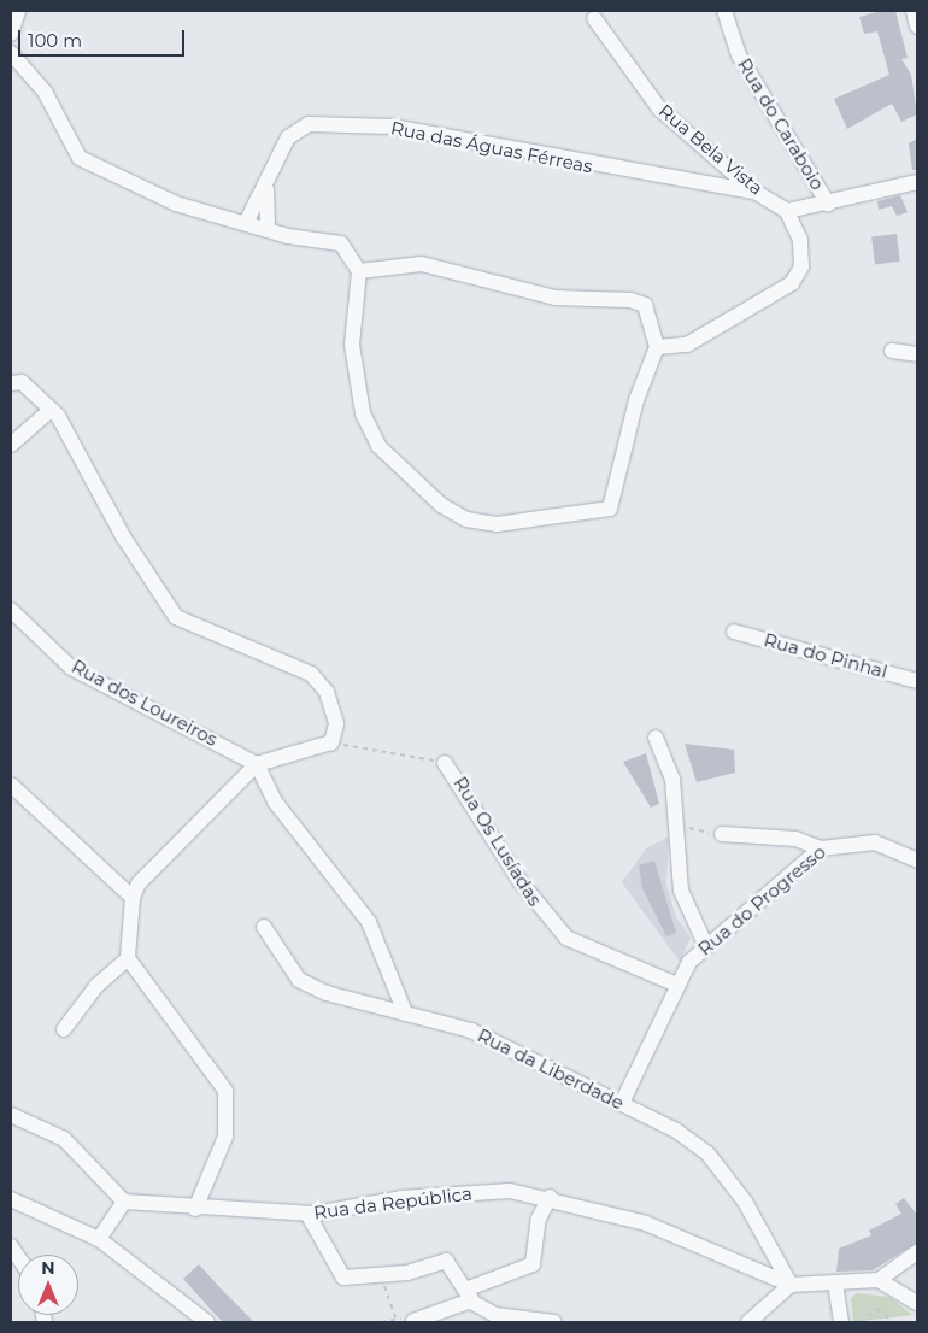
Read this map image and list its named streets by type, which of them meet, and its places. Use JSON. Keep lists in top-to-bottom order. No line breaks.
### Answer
{"streets":{"street":["Rua do Caraboio","Rua das Águas Férreas","Rua Bela Vista","Rua do Pinhal","Rua dos Loureiros","Rua Os Lusíadas","Rua do Progresso","Rua da Liberdade","Rua da República"]},"crossings":[["Rua das Águas Férreas","Rua Bela Vista"],["Rua Os Lusíadas","Rua do Progresso"],["Rua do Progresso","Rua da Liberdade"],["Rua da Liberdade","Rua da República"]],"scale_bar":"100 m","north":"top"}
